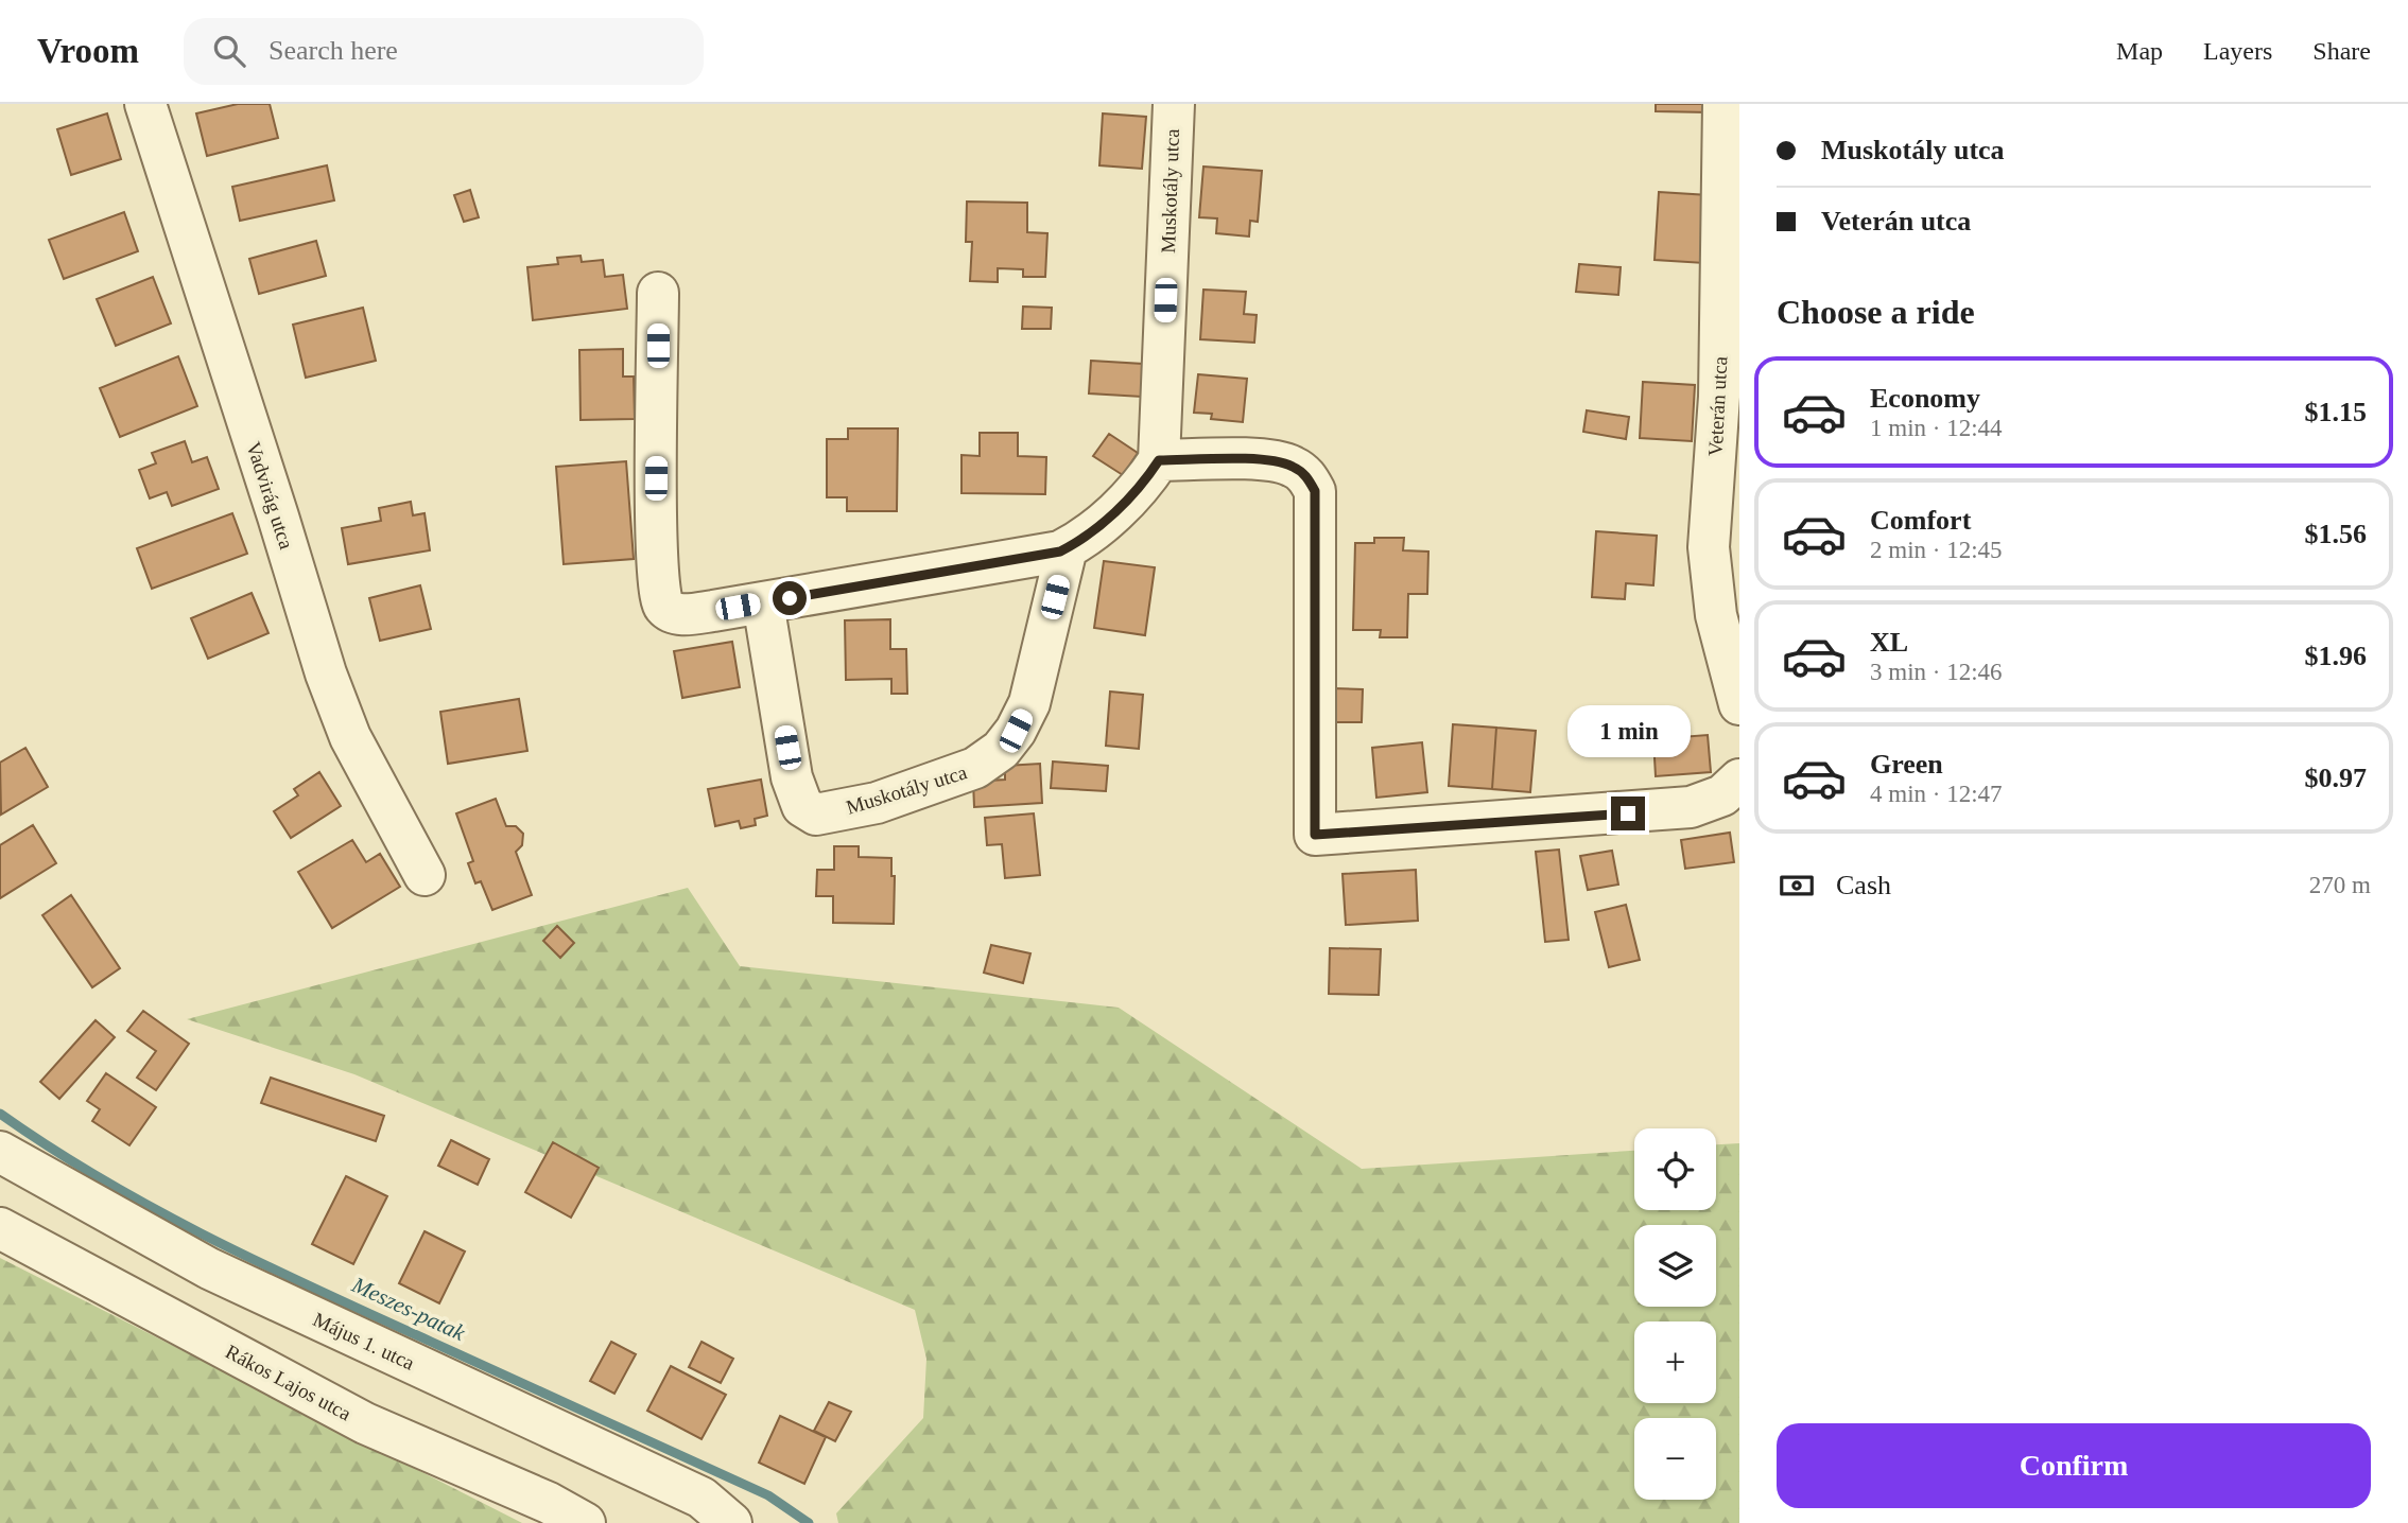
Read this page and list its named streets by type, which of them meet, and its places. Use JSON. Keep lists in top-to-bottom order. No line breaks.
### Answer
{"streets":{"street":["Muskotály utca","Veterán utca","Vadvirág utca","Május 1. utca","Rákos Lajos utca"]},"water":["Meszes-patak"],"page":{"header":"Vroom","search":"Search here","nav":["Map","Layers","Share"],"banner":["Muskotály utca","Veterán utca"],"heading":"Choose a ride","list":[{"name":"Economy","note":"1 min · 12:44","value":"$1.15"},{"name":"Comfort","note":"2 min · 12:45","value":"$1.56"},{"name":"XL","note":"3 min · 12:46","value":"$1.96"},{"name":"Green","note":"4 min · 12:47","value":"$0.97"}],"bubble":"1 min","pay":["Cash","270 m"],"map_buttons":["+","−"],"buttons":"Confirm"}}
